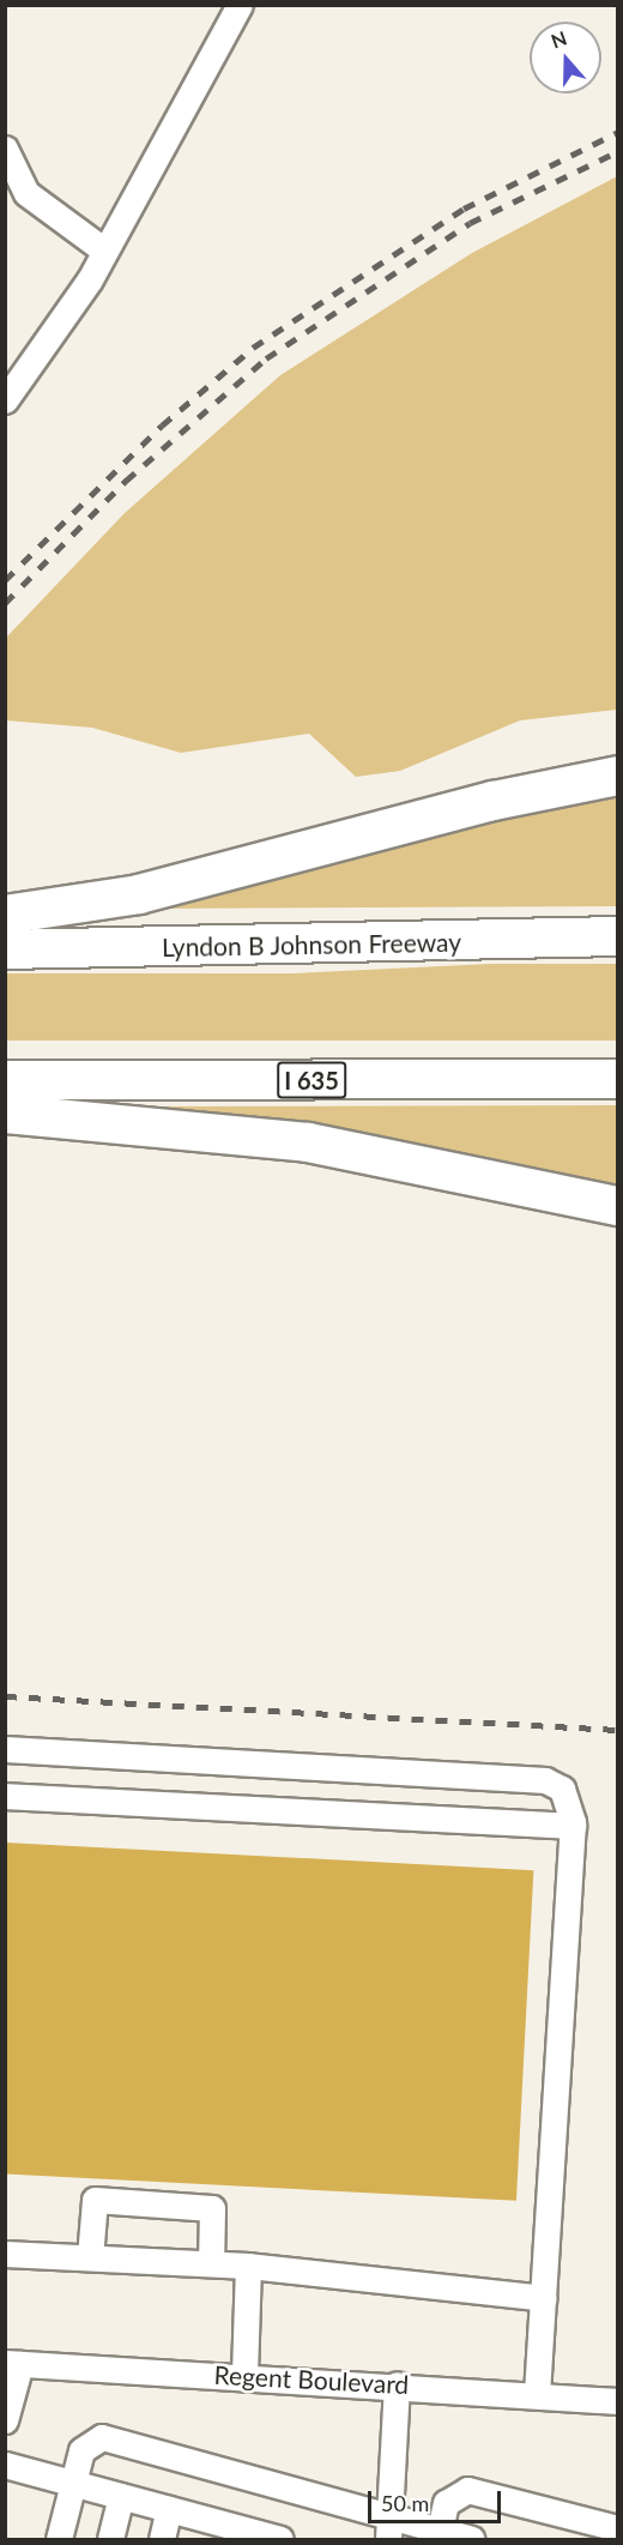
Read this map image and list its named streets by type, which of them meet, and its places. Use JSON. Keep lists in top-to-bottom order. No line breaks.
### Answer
{"streets":{"highway":["Lyndon B Johnson Freeway","I 635"],"street":["Regent Boulevard"]},"scale_bar":"50 m","north":"top"}
